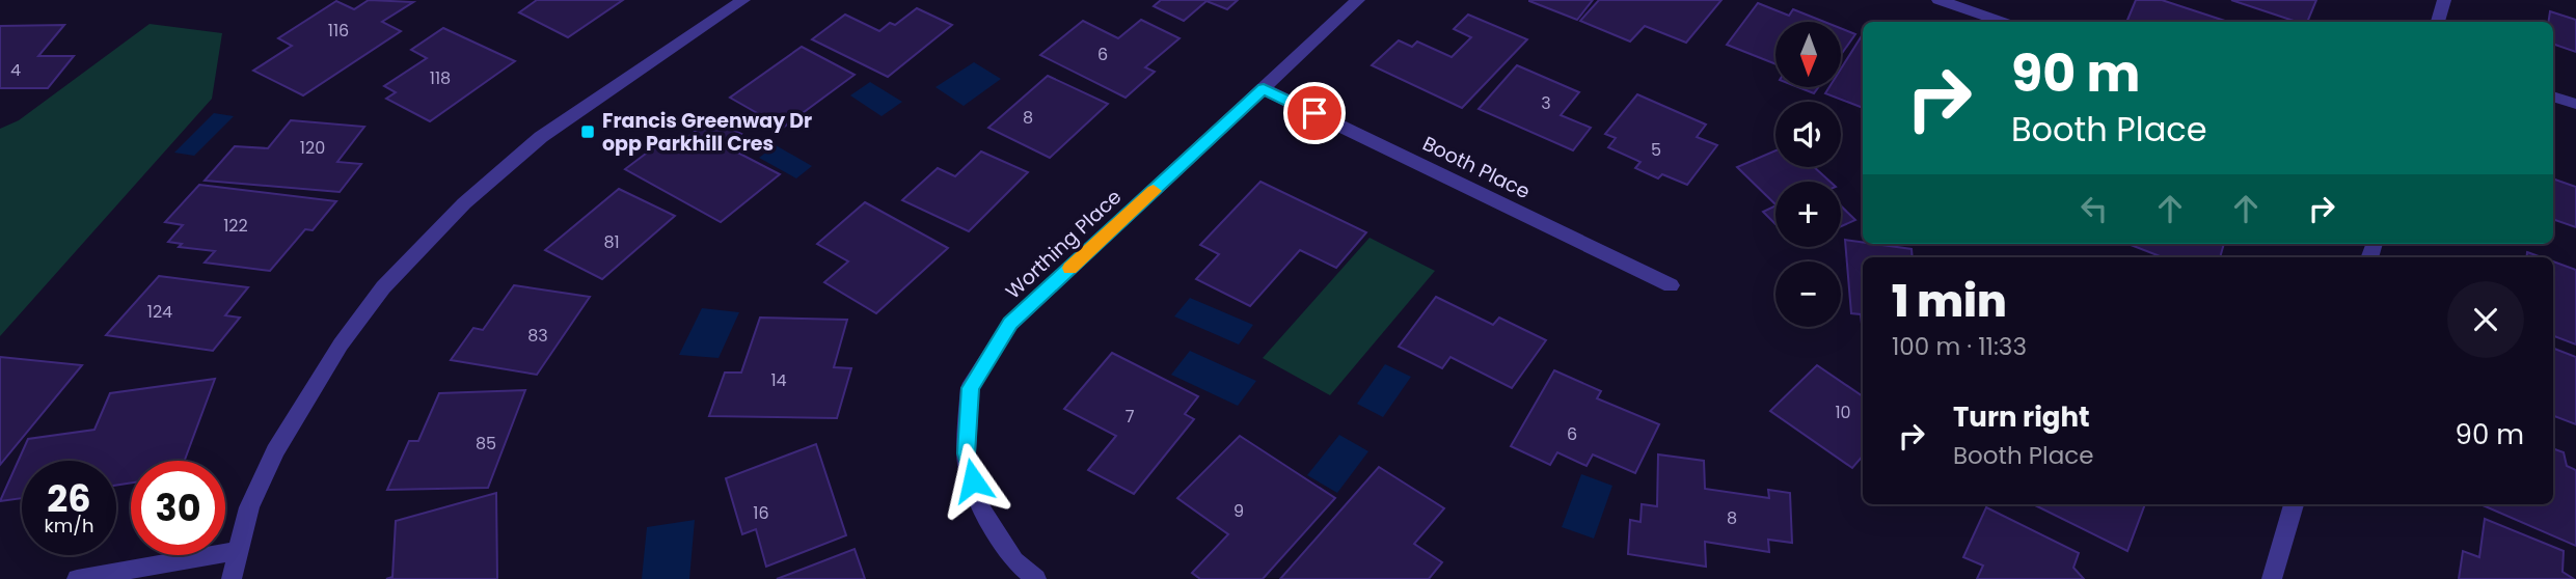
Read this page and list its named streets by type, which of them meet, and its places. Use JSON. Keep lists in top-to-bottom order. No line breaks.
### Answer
{"streets":{"street":["Booth Place","Worthing Place"]},"crossings":[["Booth Place","Worthing Place"]],"places":{"transit":["Francis Greenway Dr opp Parkhill Cres"]},"house_numbers":["116","6","4","118","3","8","120","5","122","81","124","83","14","10","7","6","85","9","16","8"],"north":"bottom","page":{"map_buttons":["+","−"],"turn":["90 m","Booth Place"],"heading":["1 min","100 m · 11:33"],"list":[{"name":"Turn right","note":"Booth Place","value":"90 m"}],"speed":"26 km/h","limit":"30"}}
